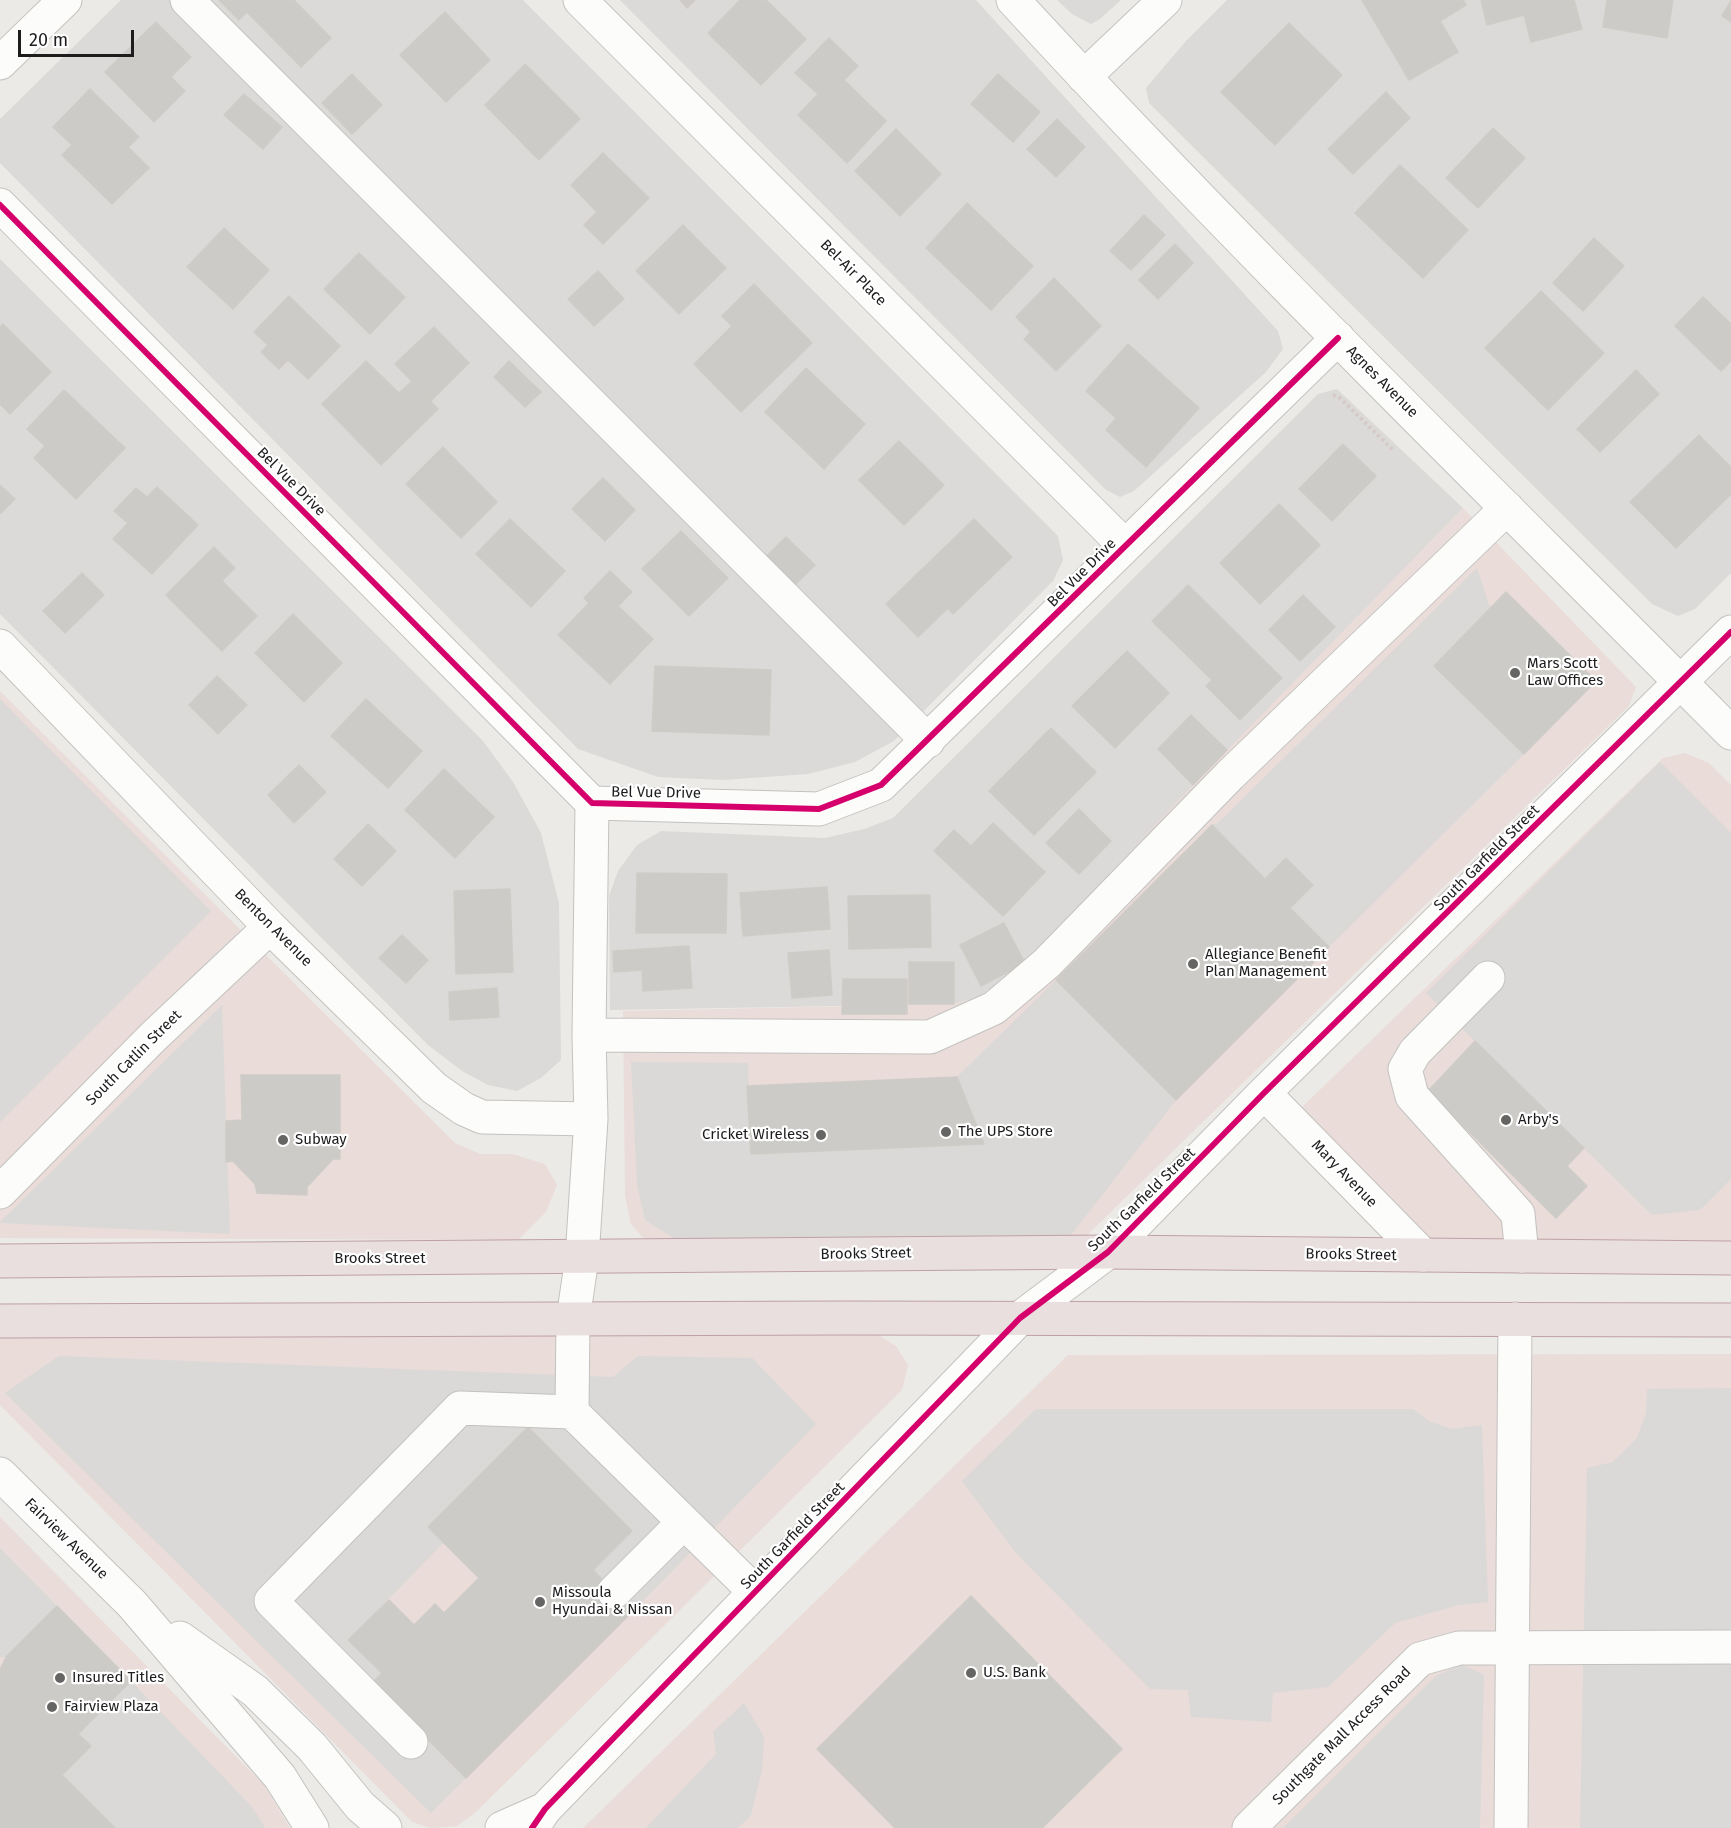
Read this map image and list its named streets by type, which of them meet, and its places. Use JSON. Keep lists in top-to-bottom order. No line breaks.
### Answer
{"streets":{"highway":["Brooks Street"],"street":["Bel-Air Place","Agnes Avenue","Bel Vue Drive","South Garfield Street","Benton Avenue","South Catlin Street","Mary Avenue","Fairview Avenue","Southgate Mall Access Road"]},"crossings":[["Bel-Air Place","Bel Vue Drive"],["Agnes Avenue","Bel Vue Drive"],["Agnes Avenue","South Garfield Street"],["Bel Vue Drive","Benton Avenue"],["Bel Vue Drive","Brooks Street"],["South Garfield Street","Mary Avenue"],["South Garfield Street","Brooks Street"],["Benton Avenue","South Catlin Street"],["Mary Avenue","Brooks Street"]],"places":["Mars Scott Law Offices","Allegiance Benefit Plan Management","Arby's","The UPS Store","Cricket Wireless","Subway","Missoula Hyundai & Nissan","U.S. Bank","Insured Titles","Fairview Plaza"],"scale_bar":"20 m"}
